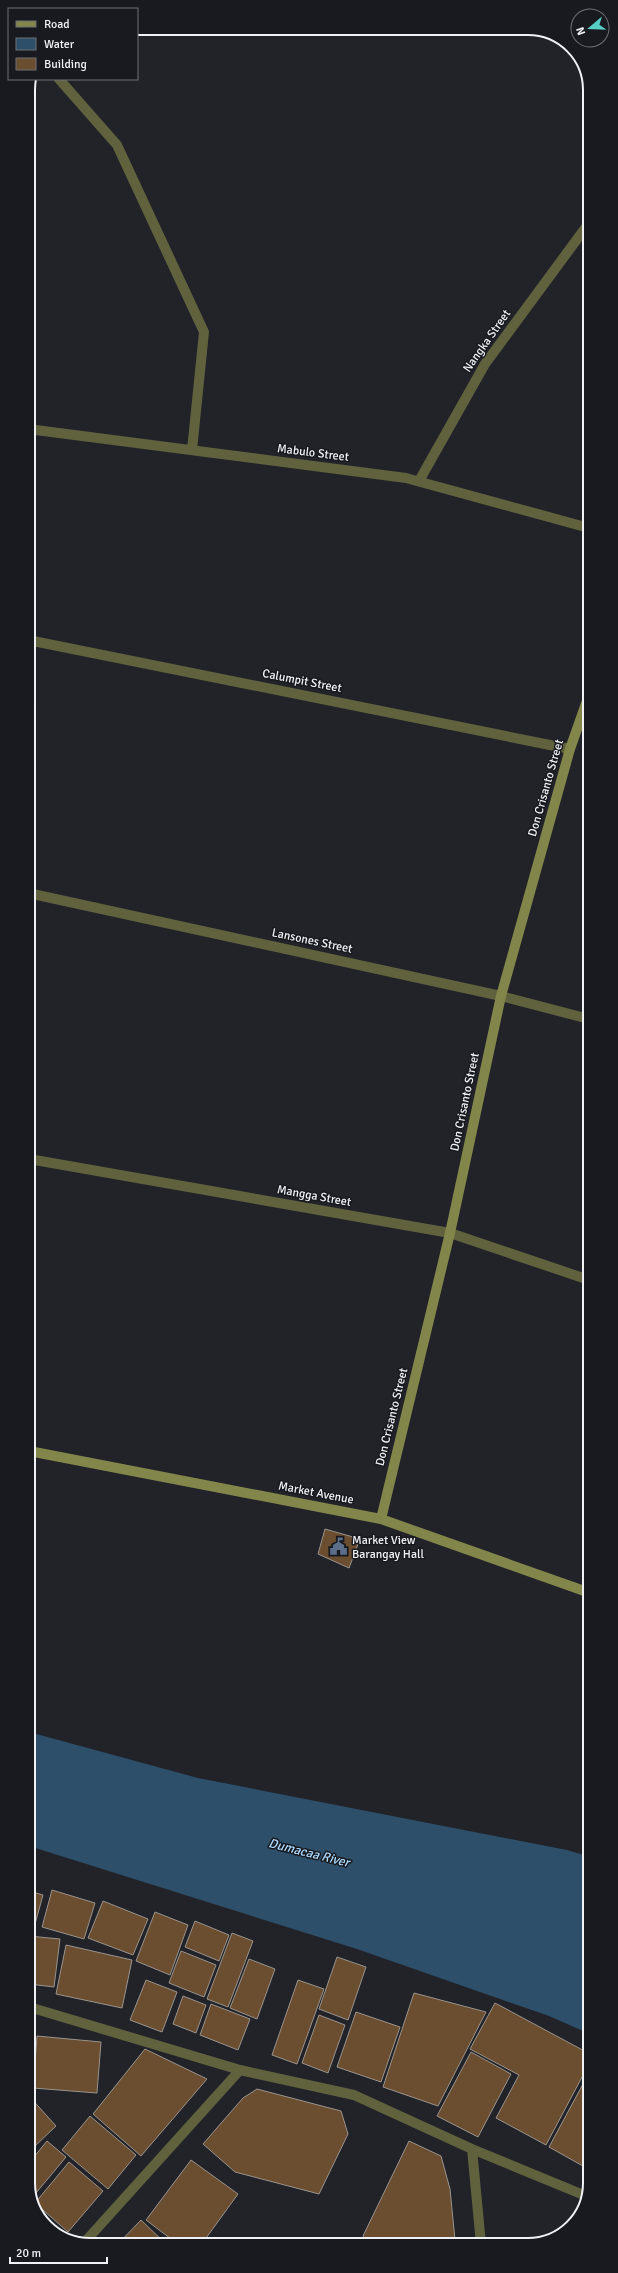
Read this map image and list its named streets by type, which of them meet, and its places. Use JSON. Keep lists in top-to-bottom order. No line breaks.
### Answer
{"streets":{"street":["Nangka Street","Mabulo Street","Calumpit Street","Don Crisanto Street","Lansones Street","Mangga Street","Market Avenue"]},"crossings":[["Nangka Street","Mabulo Street"],["Calumpit Street","Don Crisanto Street"],["Don Crisanto Street","Lansones Street"],["Don Crisanto Street","Mangga Street"],["Don Crisanto Street","Market Avenue"]],"water":["Dumacaa River"],"places":{"public building":["Market View Barangay Hall"]},"legend":["Road","Water","Building"],"scale_bar":"20 m","north":"left"}
